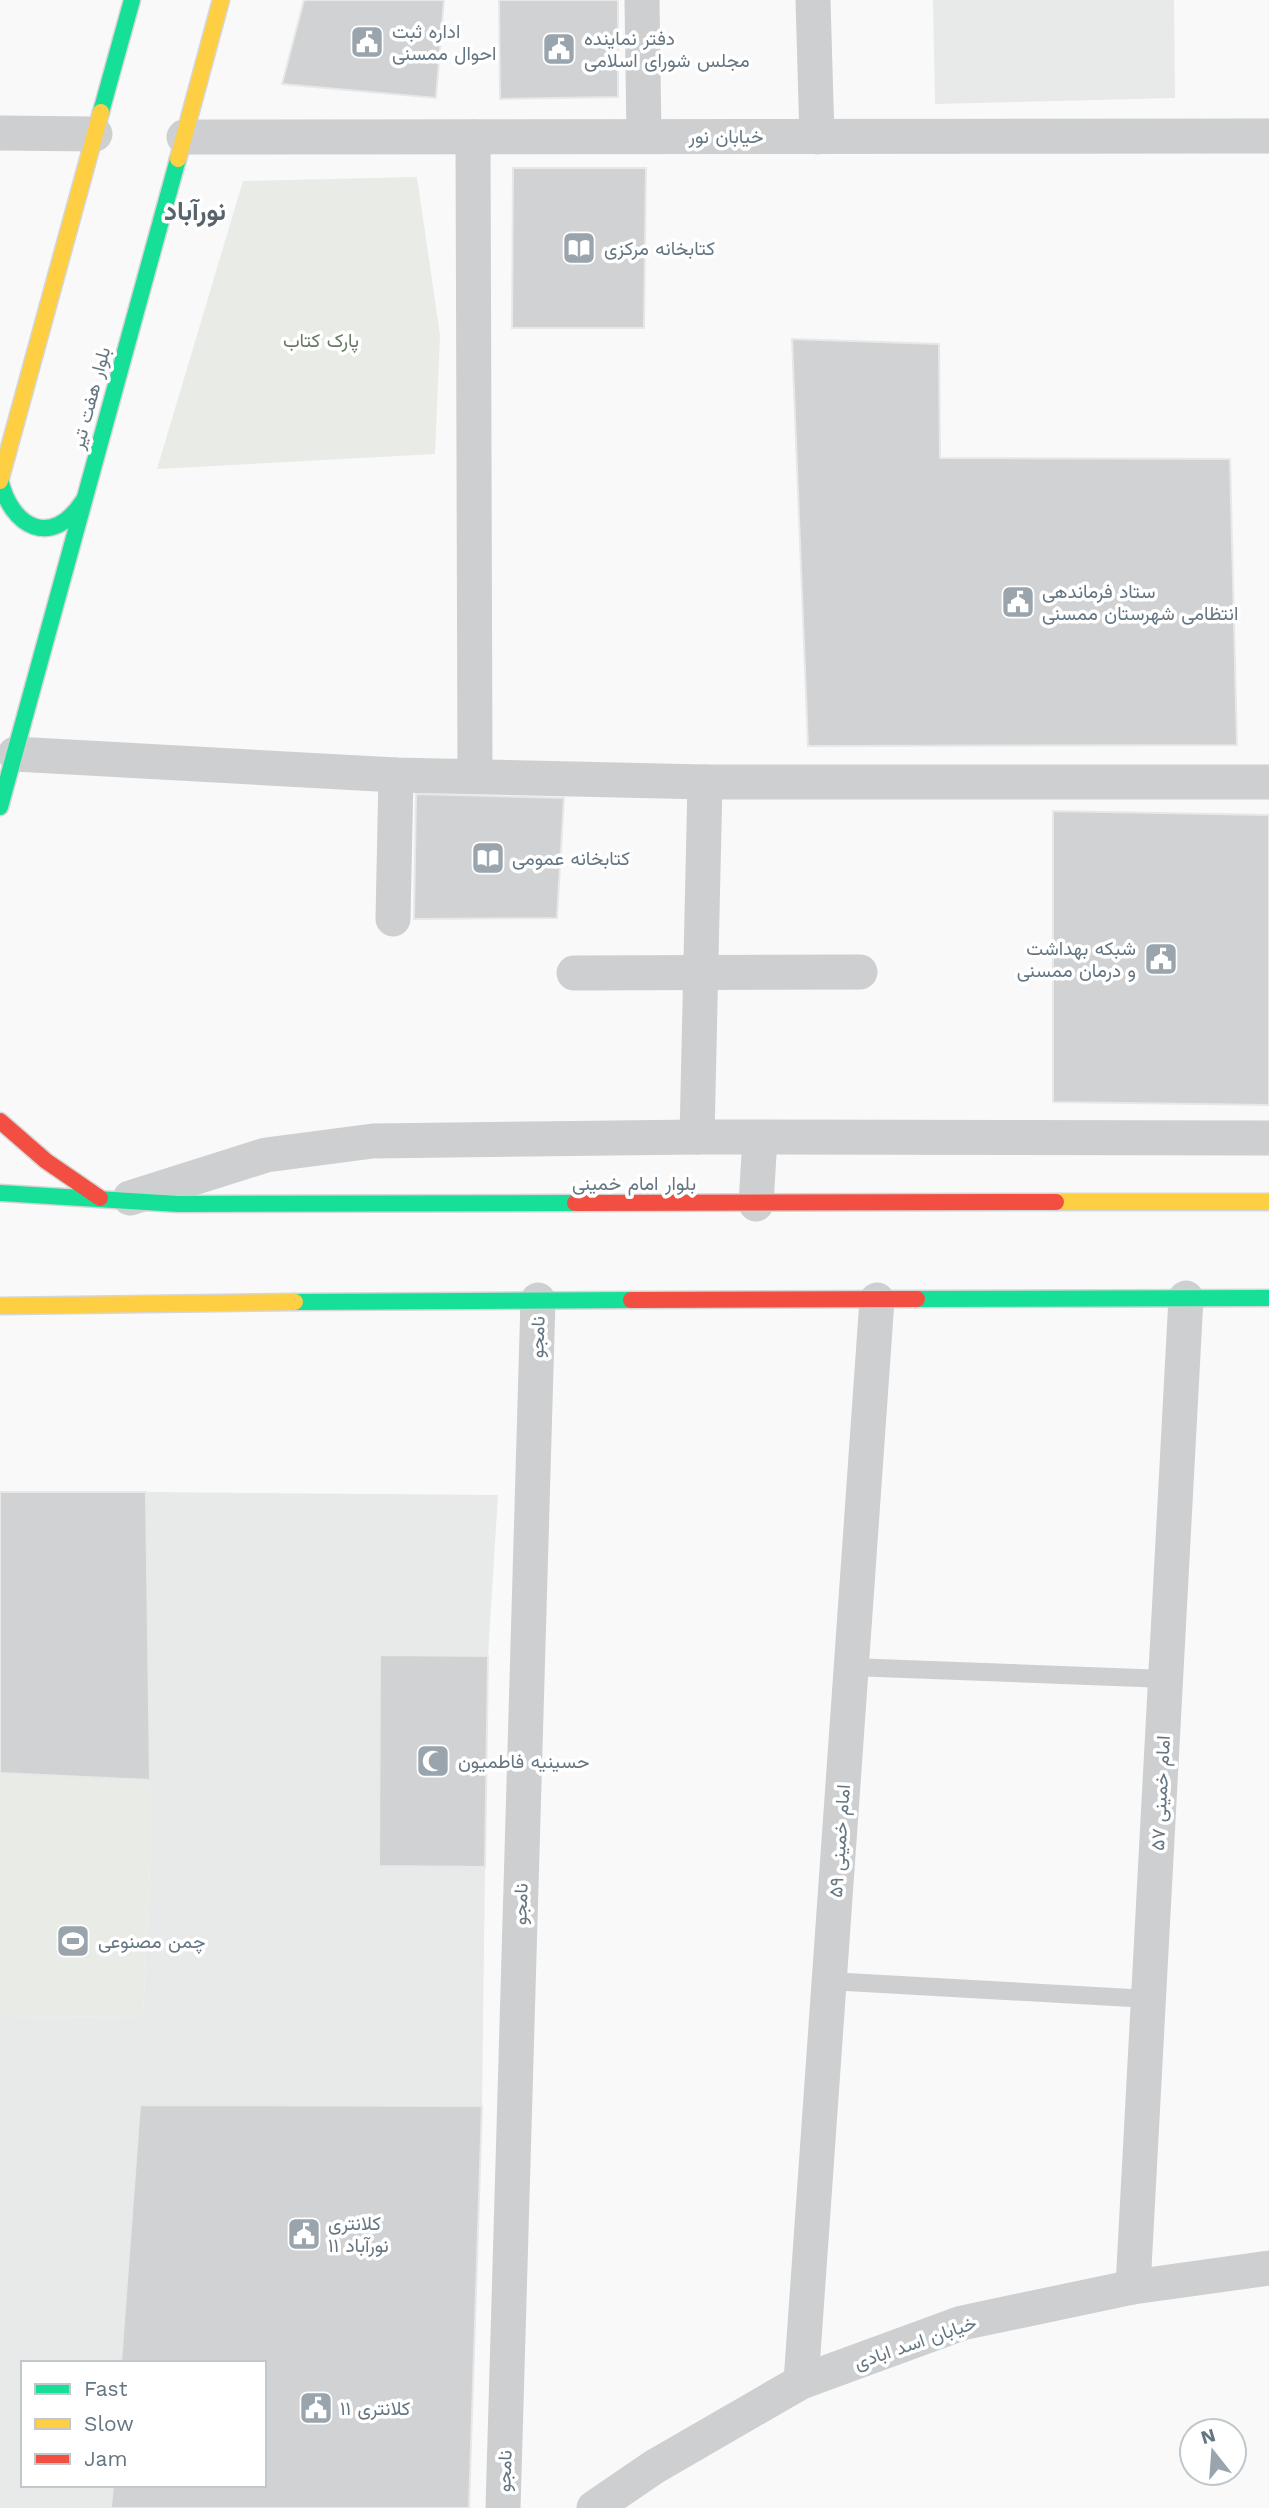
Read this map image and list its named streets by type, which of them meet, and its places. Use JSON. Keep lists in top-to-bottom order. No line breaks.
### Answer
{"streets":{"main road":["بلوار هفت تیر","بلوار امام خمينی"],"street":["خیابان نور","نامجو","امام خمينی ۵۷","امام خمينی ۵۹","خیابان اسد ابادی"]},"crossings":[["خیابان نور","بلوار هفت تیر"],["امام خمينی ۵۷","خیابان اسد ابادی"],["امام خمينی ۵۹","خیابان اسد ابادی"]],"districts":["نورآباد"],"parks":["پارک کتاب"],"places":{"public building":["اداره ثبت احوال ممسنی","دفتر نماینده مجلس شورای اسلامی","ستاد فرماندهی انتظامی شهرستان ممسنی","شبکه بهداشت و درمان ممسنی","کلانتری ۱۱ نورآباد","کلانتری ۱۱"],"library":["کتابخانه مرکزی","کتابخانه عمومی"],"mosque":["حسینیه فاطمیون"],"sports":["چمن مصنوعی"]},"legend":["Fast","Slow","Jam"],"north":"top"}
